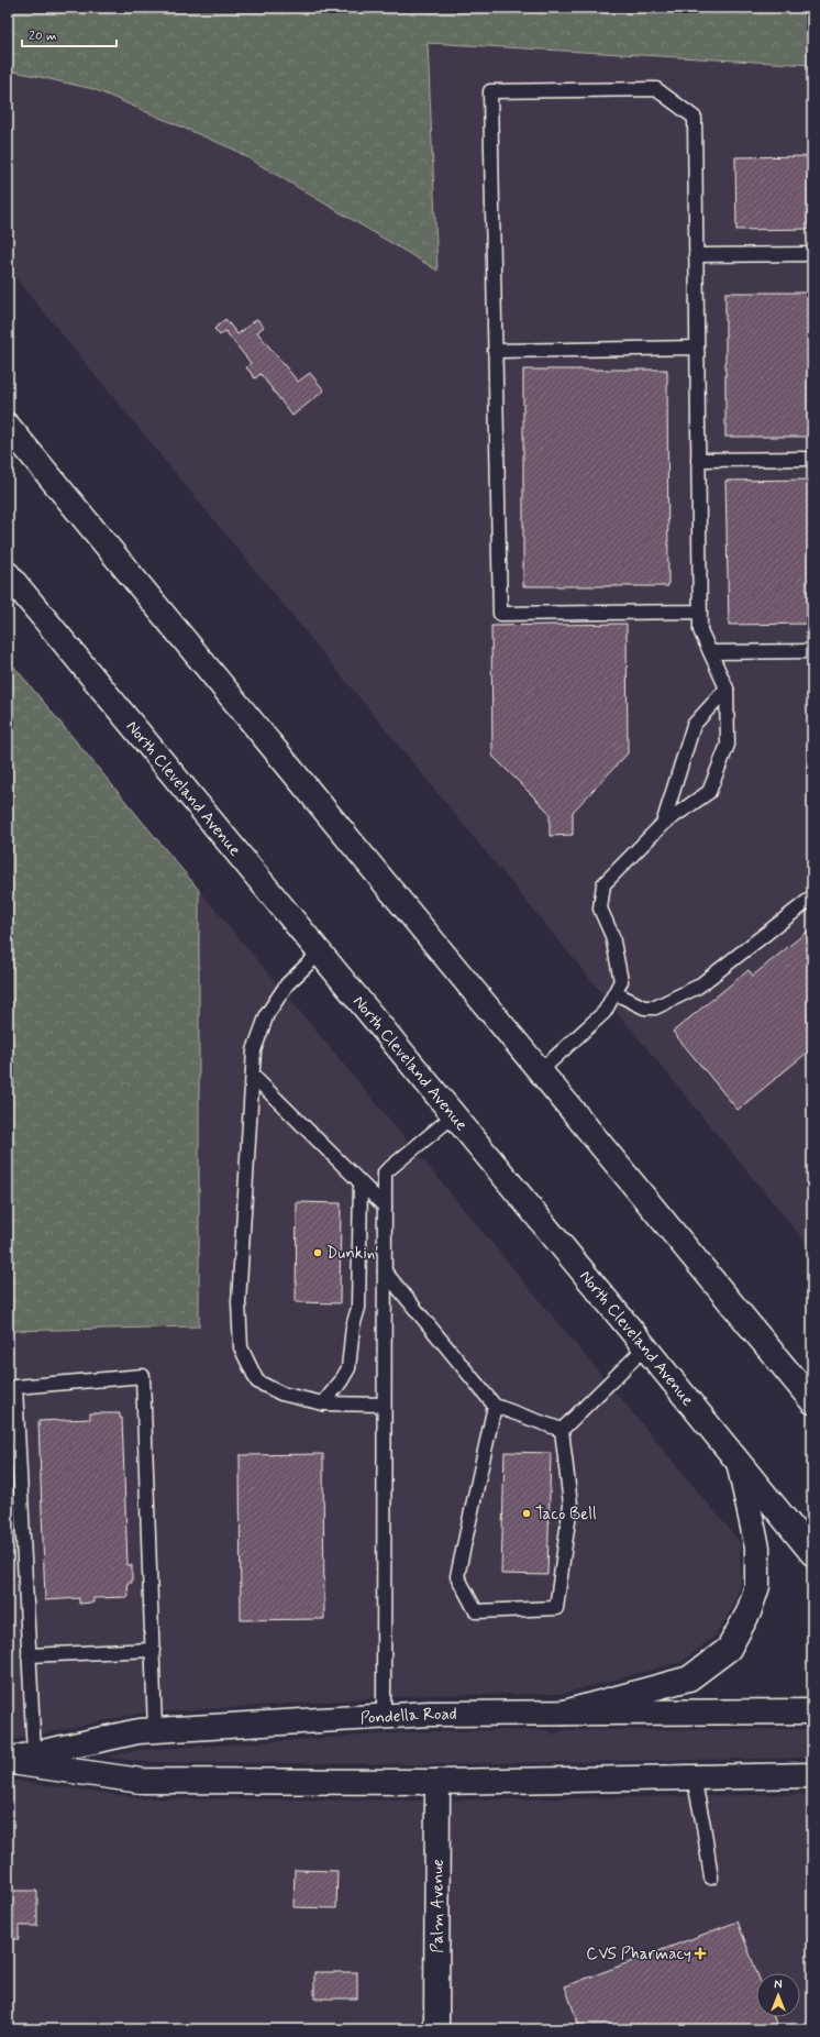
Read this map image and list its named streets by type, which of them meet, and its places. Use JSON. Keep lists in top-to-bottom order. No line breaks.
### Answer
{"streets":{"main road":["North Cleveland Avenue","Pondella Road","Palm Avenue"]},"crossings":[["Pondella Road","Palm Avenue"]],"places":{"other":["Dunkin'","Taco Bell"],"health":["CVS Pharmacy"]},"scale_bar":"20 m","north":"top"}
